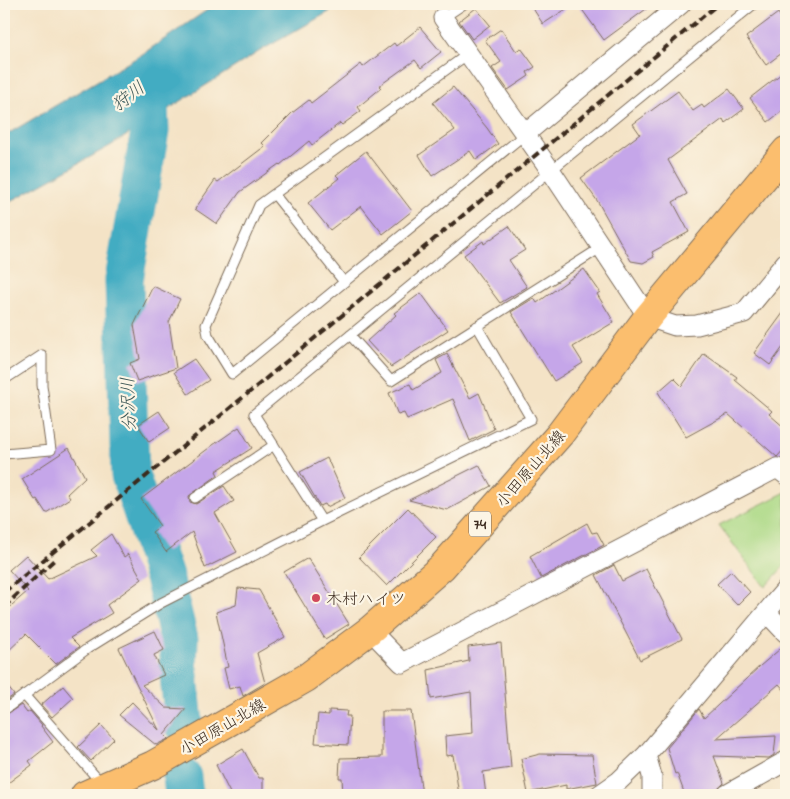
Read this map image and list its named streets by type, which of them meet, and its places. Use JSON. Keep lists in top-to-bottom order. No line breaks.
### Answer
{"streets":{"main road":["小田原山北線","74"]},"water":["狩川","分沢川"],"places":["木村ハイツ"]}
